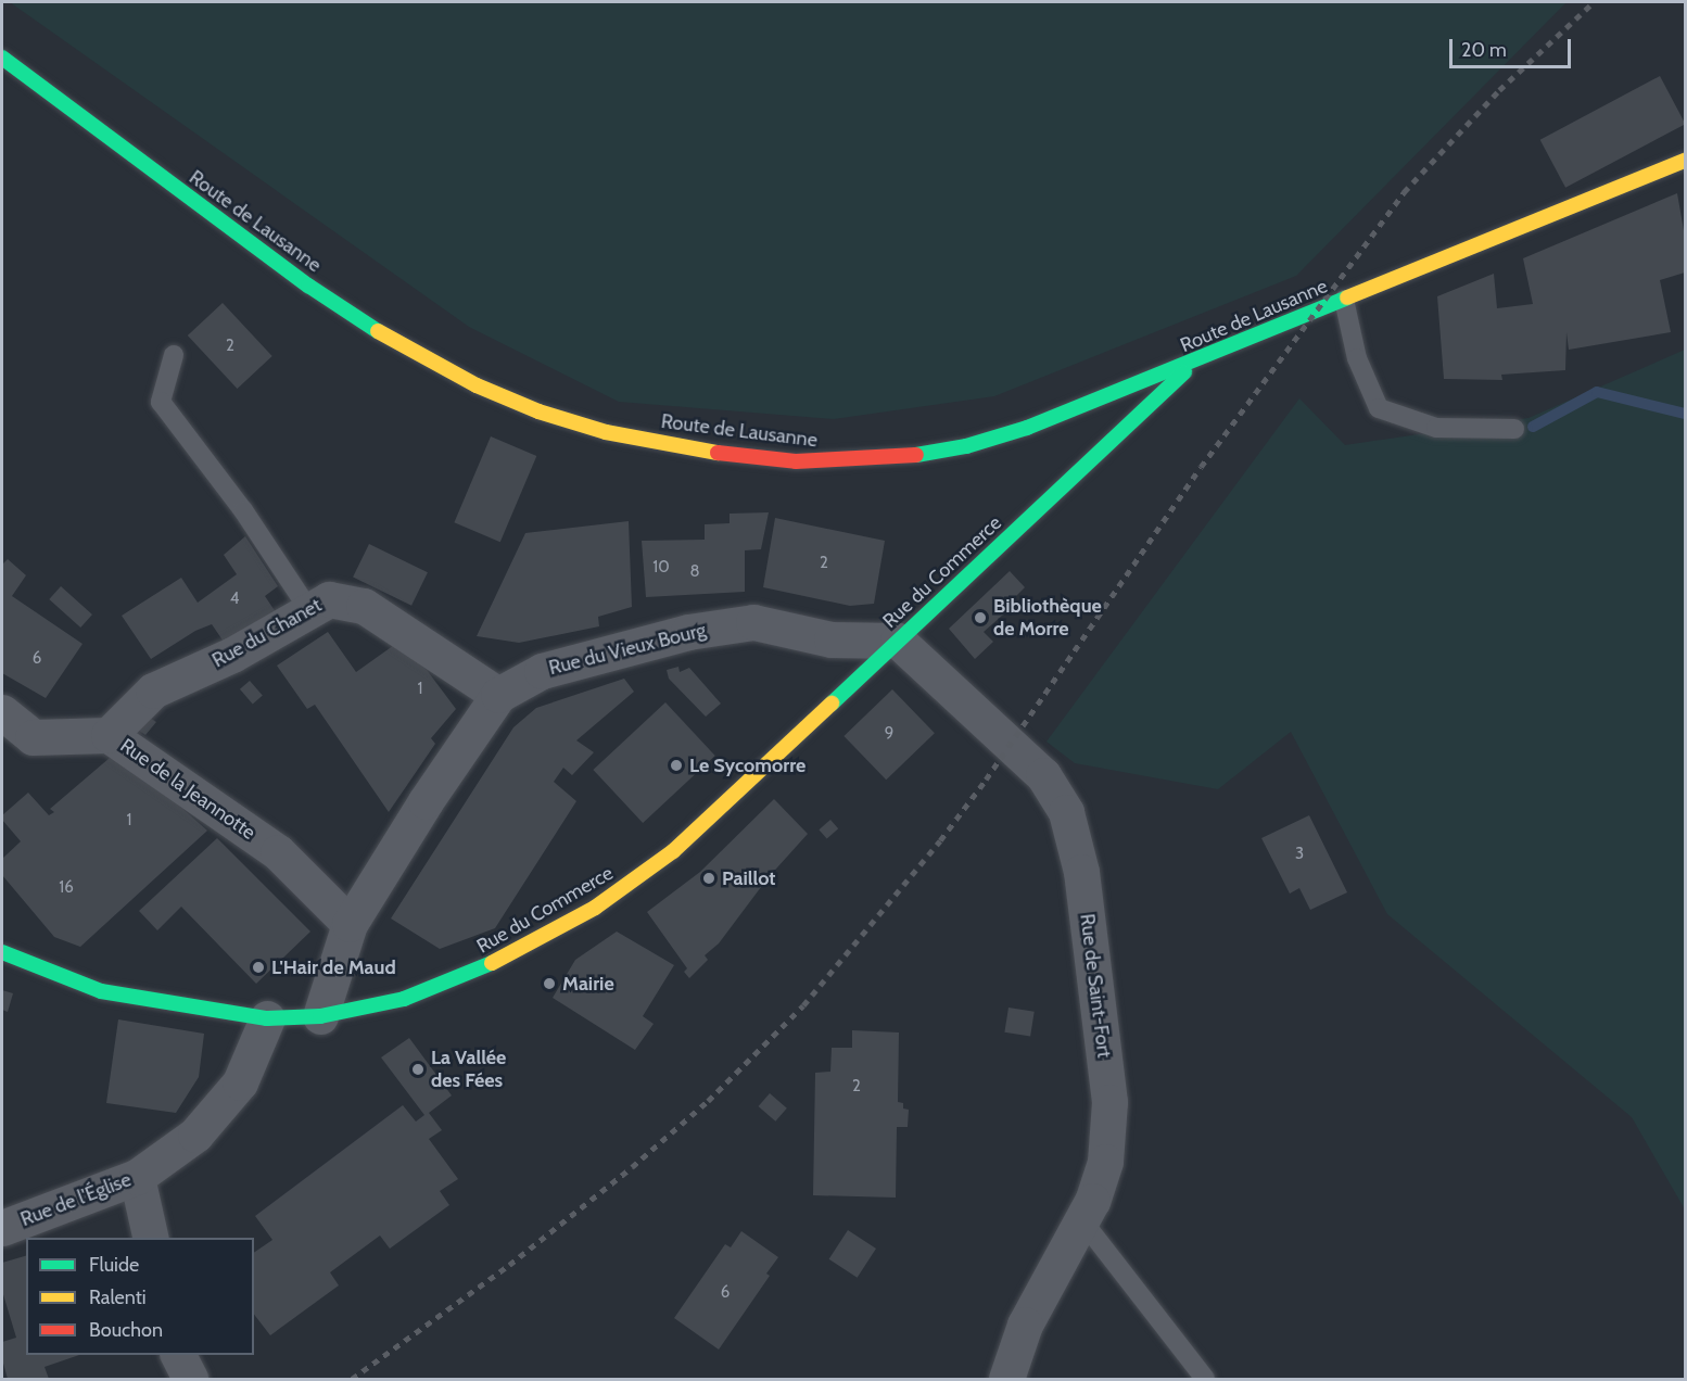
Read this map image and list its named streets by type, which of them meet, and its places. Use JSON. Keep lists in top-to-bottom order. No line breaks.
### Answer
{"streets":{"main road":["Route de Lausanne","Rue du Commerce"],"street":["Rue du Chanet","Rue du Vieux Bourg","Rue de la Jeannotte","Rue de Saint-Fort","Rue de l'Église"]},"crossings":[["Route de Lausanne","Rue du Commerce"],["Rue du Commerce","Rue du Vieux Bourg"],["Rue du Commerce","Rue de Saint-Fort"],["Rue du Commerce","Rue de l'Église"],["Rue du Chanet","Rue du Vieux Bourg"],["Rue du Chanet","Rue de la Jeannotte"],["Rue du Vieux Bourg","Rue de la Jeannotte"],["Rue du Vieux Bourg","Rue de Saint-Fort"]],"places":["Bibliothèque de Morre","Le Sycomorre","Paillot","L'Hair de Maud","Mairie","La Vallée des Fées"],"house_numbers":["2","2","10","8","4","6","1","9","1","3","16","2","6"],"legend":["Fluide","Ralenti","Bouchon"],"scale_bar":"20 m"}
